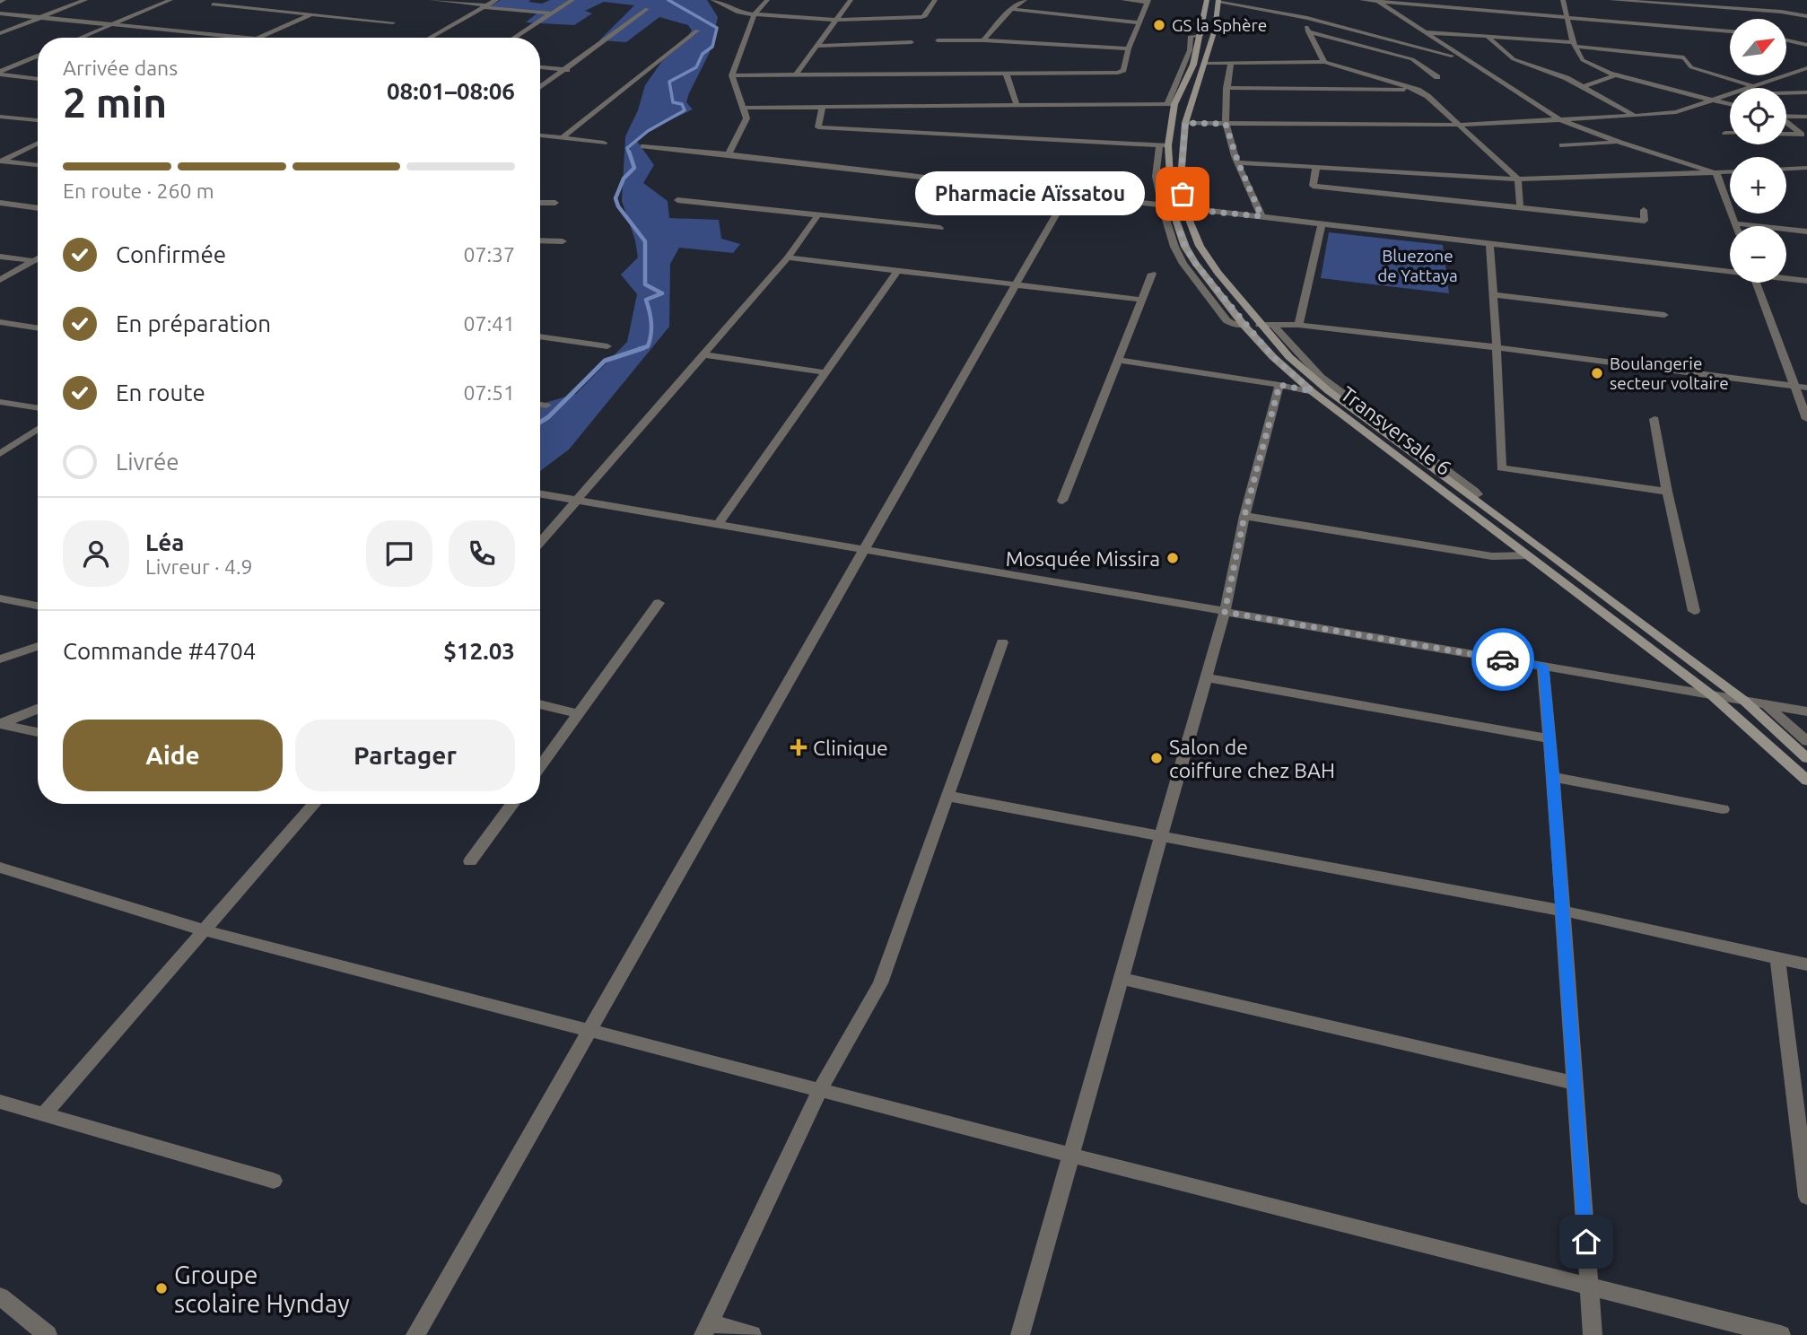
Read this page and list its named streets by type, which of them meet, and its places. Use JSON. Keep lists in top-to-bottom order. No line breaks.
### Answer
{"streets":{"main road":["Transversale 6"]},"parks":["Bluezone de Yattaya"],"places":{"other":["GS la Sphère","Pharmacie Aïssatou","Boulangerie secteur voltaire","Mosquée Missira","Salon de coiffure chez BAH","Groupe scolaire Hynday"],"health":["Clinique"]},"north":"top right","page":{"map_buttons":["+","−"],"heading":["2 min","Arrivée dans","08:01–08:06"],"panel":["Léa","Livreur · 4.9","Commande #4704","$12.03"],"bar":"En route · 260 m","bubble":"Pharmacie Aïssatou","list":[["Confirmée","07:37"],["En préparation","07:41"],["En route","07:51"],"Livrée"],"buttons":["Aide","Partager"]}}
